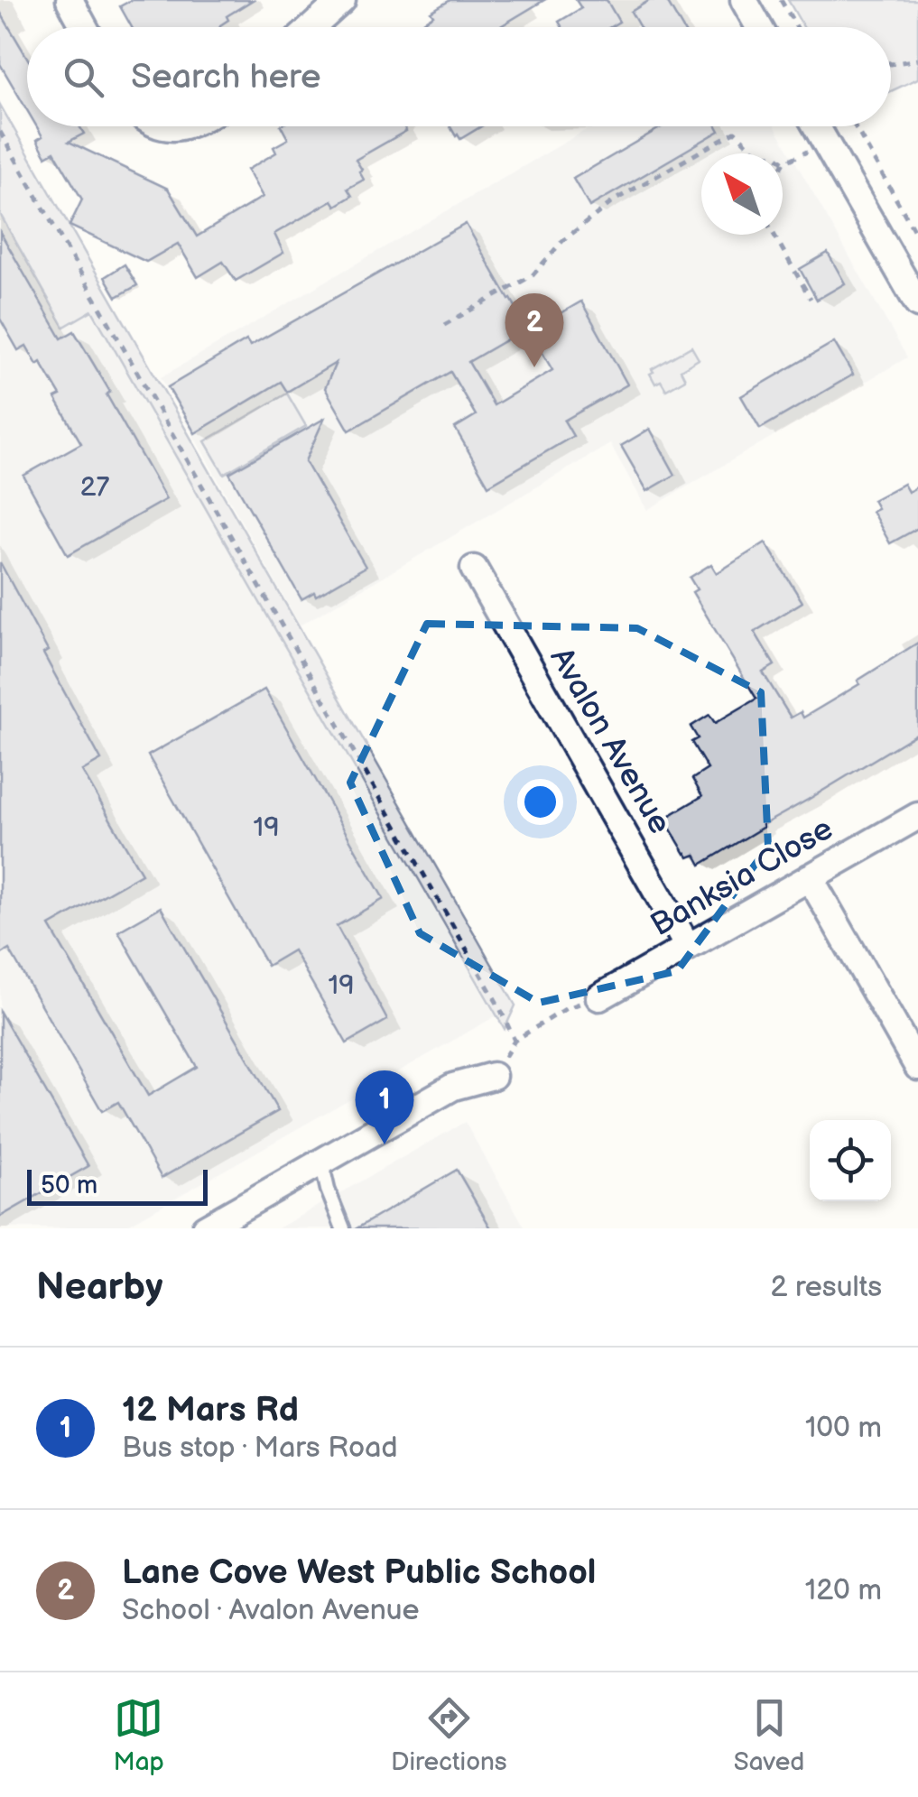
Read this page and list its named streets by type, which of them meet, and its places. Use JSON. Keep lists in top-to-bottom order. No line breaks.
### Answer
{"streets":{"street":["Avalon Avenue","Banksia Close"]},"crossings":[["Avalon Avenue","Banksia Close"]],"house_numbers":["27","19","19"],"scale_bar":"50 m","north":"top left","page":{"search":"Search here","pins":["2","1"],"scale":"50 m","heading":["Nearby","2 results"],"list":[{"mark":"1","name":"12 Mars Rd","note":"Bus stop · Mars Road","value":"100 m"},{"mark":"2","name":"Lane Cove West Public School","note":"School · Avalon Avenue","value":"120 m"}],"nav":["Map","Directions","Saved"]}}
